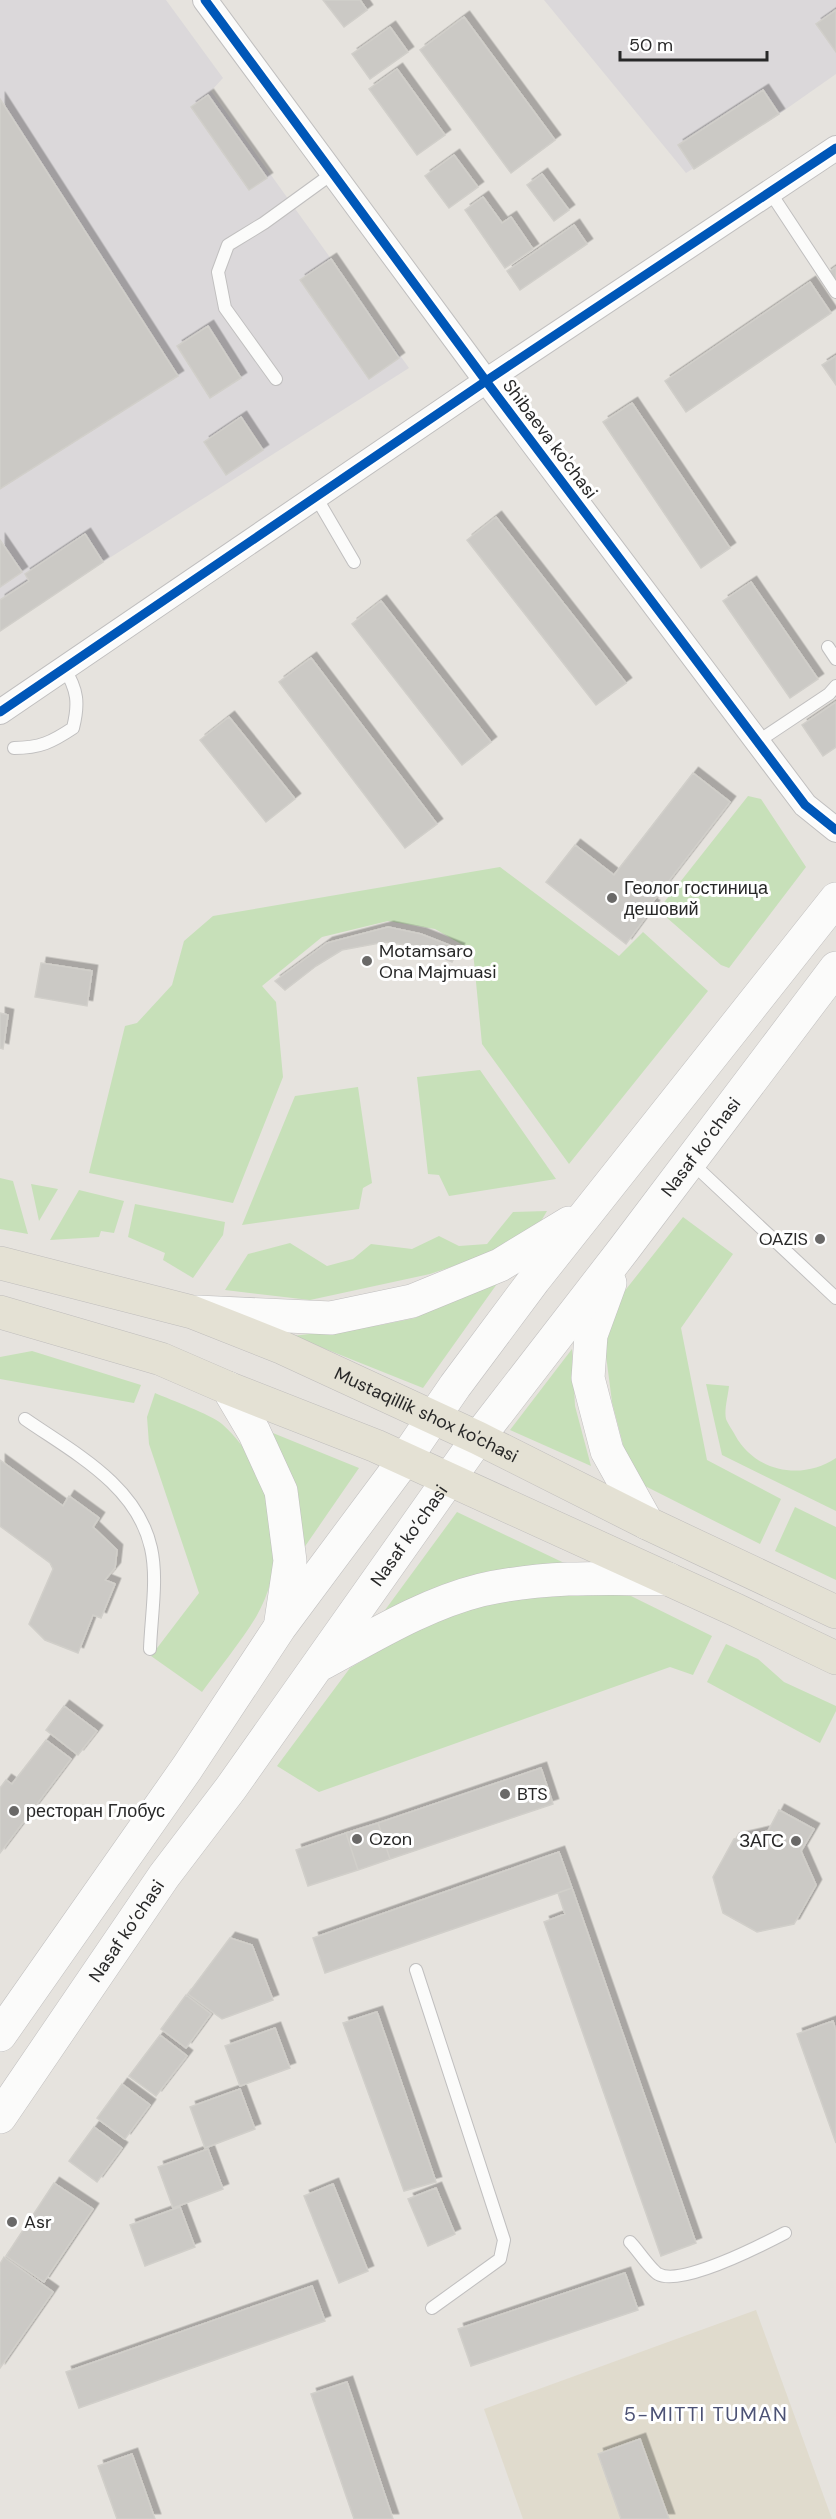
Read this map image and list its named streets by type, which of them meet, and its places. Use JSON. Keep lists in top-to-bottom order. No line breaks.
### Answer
{"streets":{"main road":["Nasaf ko‘chasi","Mustaqillik shox ko'chasi"],"street":["Shibaeva ko'chasi"]},"crossings":[["Nasaf ko‘chasi","Mustaqillik shox ko'chasi"]],"districts":["5-MITTI TUMAN"],"places":["Геолог гостиница дешовий","Motamsaro Ona Majmuasi","OAZIS","BTS","ресторан Глобус","Ozon","ЗАГС","Asr"],"scale_bar":"50 m"}
